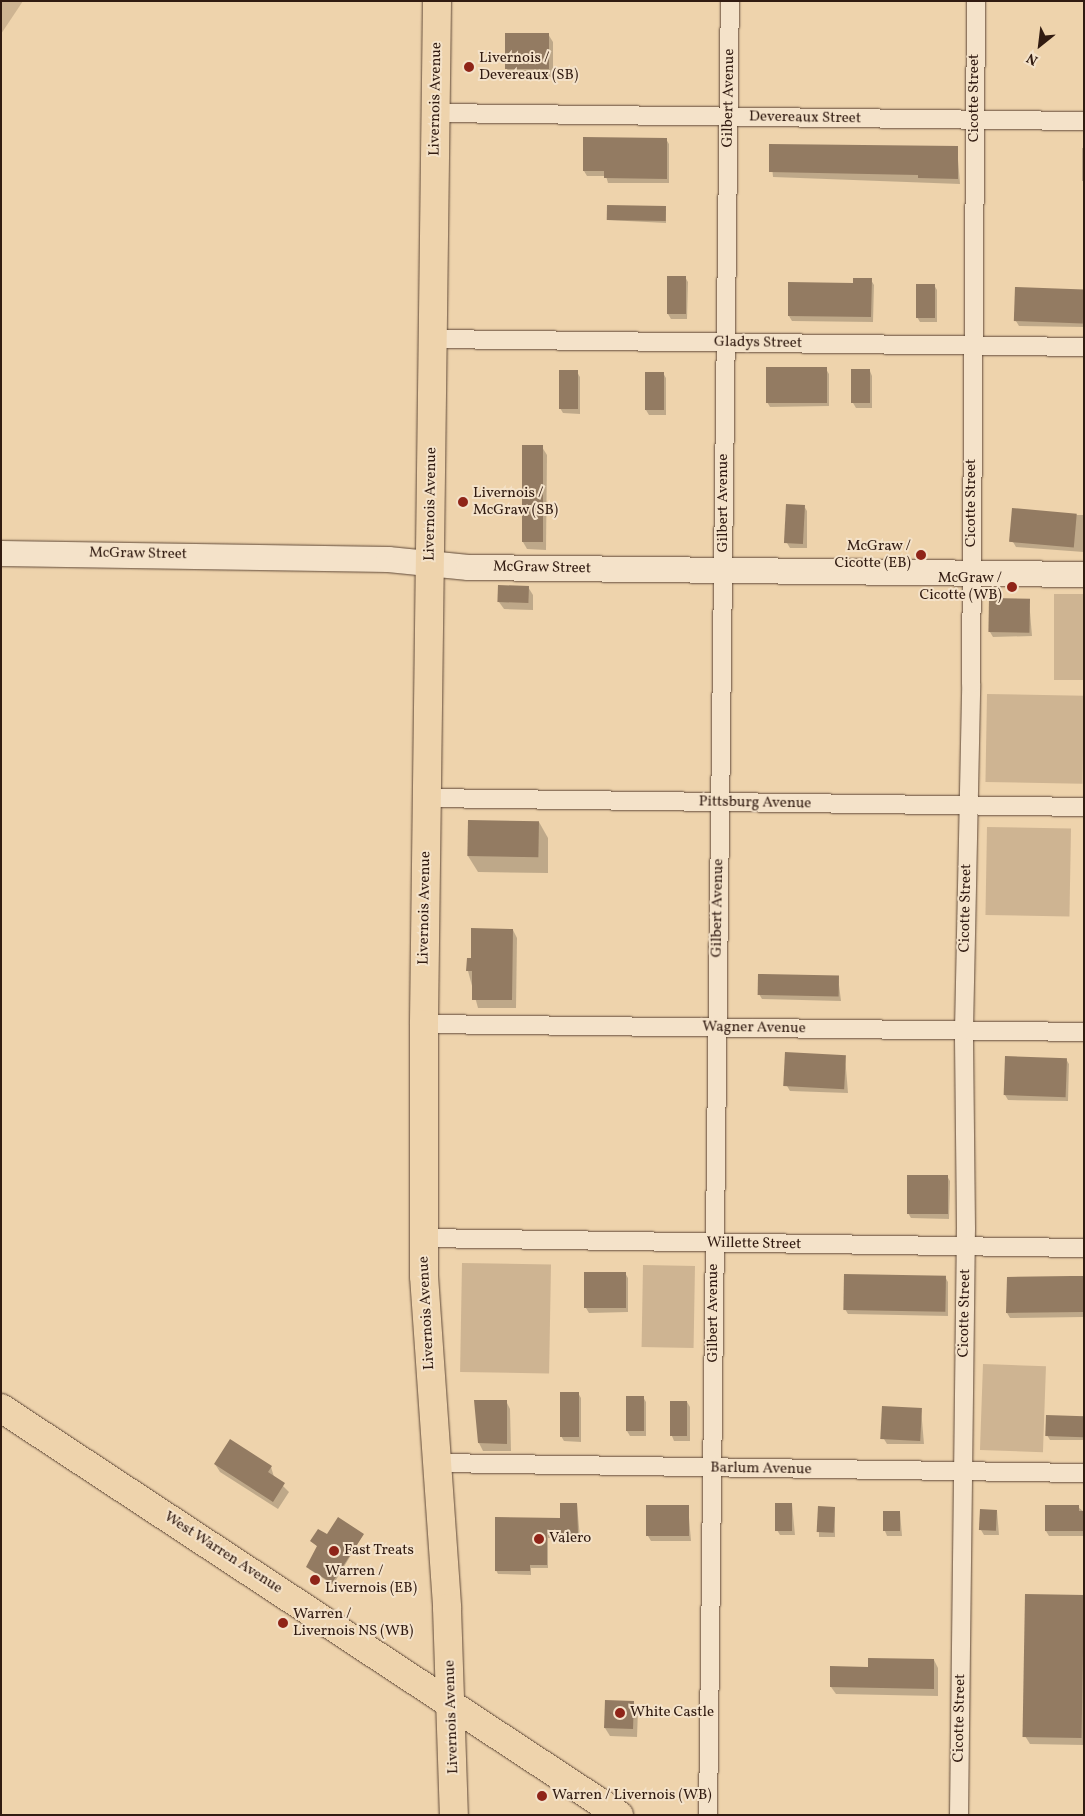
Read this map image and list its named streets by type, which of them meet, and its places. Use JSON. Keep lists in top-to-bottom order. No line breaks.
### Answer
{"streets":{"main road":["Livernois Avenue","West Warren Avenue"],"street":["Gilbert Avenue","Cicotte Street","Devereaux Street","Gladys Street","McGraw Street","Pittsburg Avenue","Wagner Avenue","Willette Street","Barlum Avenue"]},"crossings":[["Gilbert Avenue","Devereaux Street"],["Gilbert Avenue","Gladys Street"],["Gilbert Avenue","McGraw Street"],["Gilbert Avenue","Pittsburg Avenue"],["Gilbert Avenue","Wagner Avenue"],["Gilbert Avenue","Willette Street"],["Gilbert Avenue","Barlum Avenue"],["Cicotte Street","Devereaux Street"],["Cicotte Street","Gladys Street"],["Cicotte Street","McGraw Street"],["Cicotte Street","Pittsburg Avenue"],["Cicotte Street","Wagner Avenue"],["Cicotte Street","Willette Street"],["Cicotte Street","Barlum Avenue"],["Livernois Avenue","Devereaux Street"],["Livernois Avenue","Gladys Street"],["Livernois Avenue","McGraw Street"],["Livernois Avenue","Pittsburg Avenue"],["Livernois Avenue","Wagner Avenue"],["Livernois Avenue","Willette Street"],["Livernois Avenue","Barlum Avenue"],["Livernois Avenue","West Warren Avenue"]],"places":["Livernois / Devereaux (SB)","Livernois / McGraw (SB)","McGraw / Cicotte (EB)","McGraw / Cicotte (WB)","Valero","Fast Treats","Warren / Livernois (EB)","Warren / Livernois NS (WB)","White Castle","Warren / Livernois (WB)"],"north":"bottom left"}
